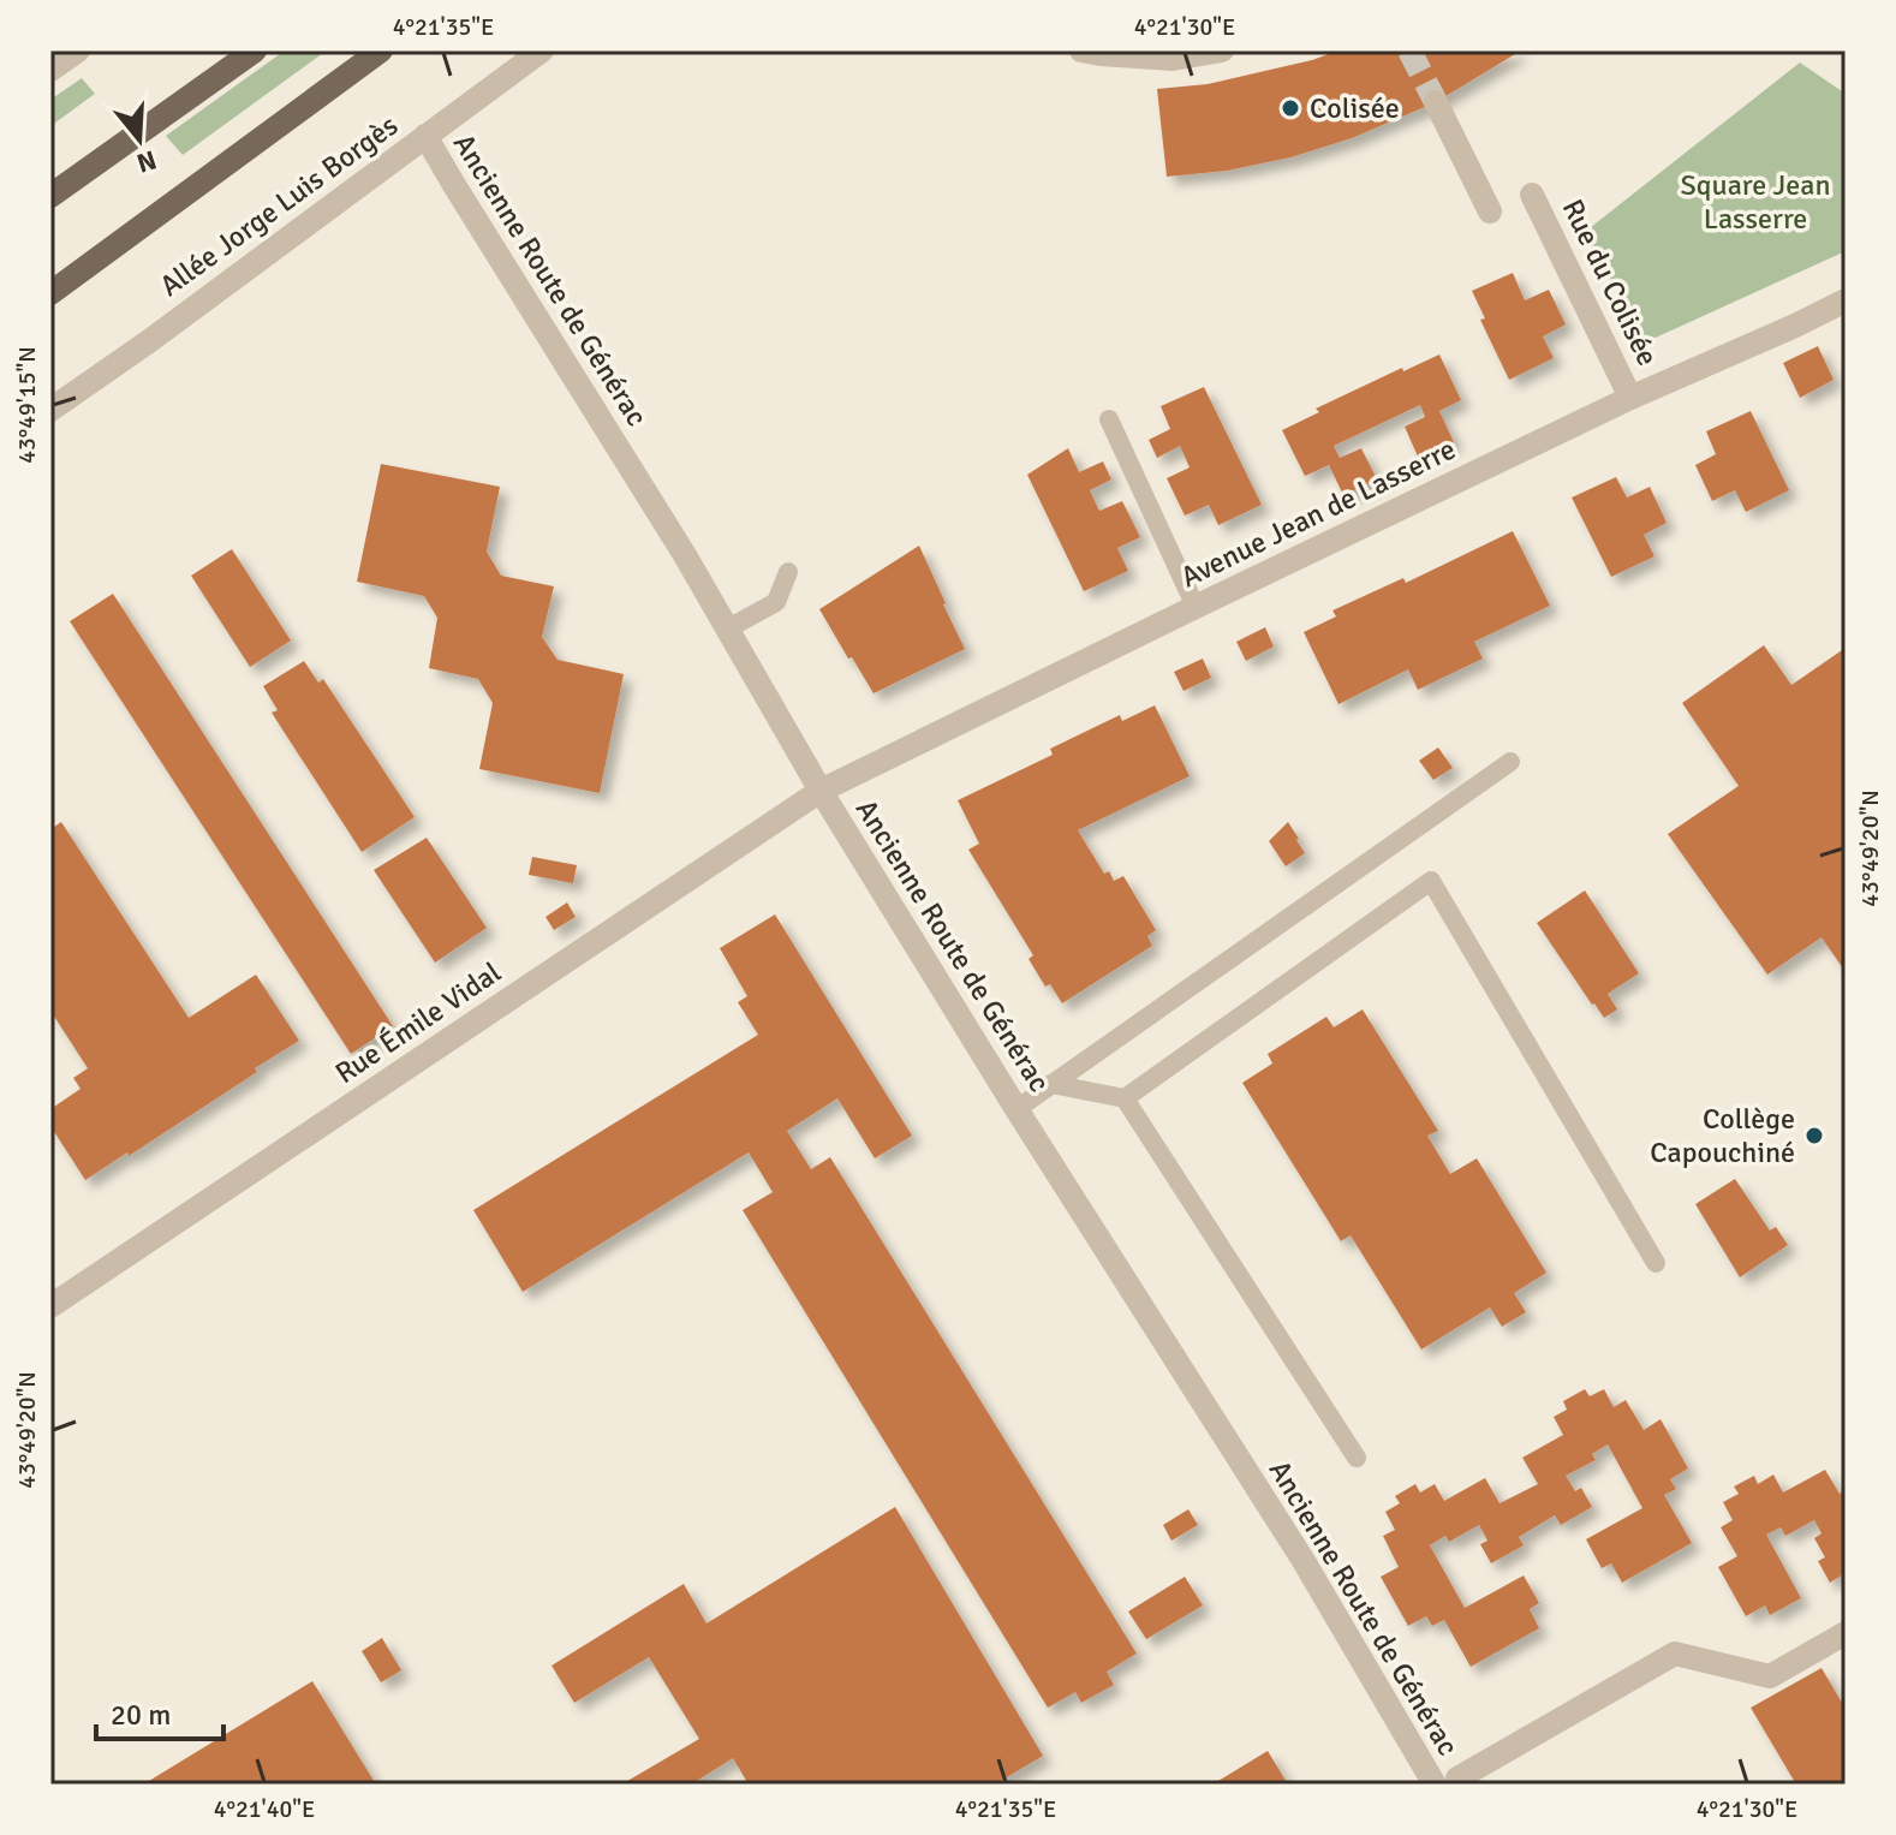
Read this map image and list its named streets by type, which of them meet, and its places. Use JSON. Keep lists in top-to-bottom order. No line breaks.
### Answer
{"streets":{"street":["Allée Jorge Luis Borgès","Ancienne Route de Générac","Rue du Colisée","Avenue Jean de Lasserre","Rue Émile Vidal"]},"crossings":[["Allée Jorge Luis Borgès","Ancienne Route de Générac"],["Ancienne Route de Générac","Avenue Jean de Lasserre"],["Ancienne Route de Générac","Rue Émile Vidal"],["Rue du Colisée","Avenue Jean de Lasserre"],["Avenue Jean de Lasserre","Rue Émile Vidal"]],"parks":["Square Jean Lasserre"],"places":["Colisée","Collège Capouchiné"],"scale_bar":"20 m","north":"bottom","coordinates":["4°21'35\"E","4°21'30\"E","43°49'15\"N","43°49'20\"N","4°21'40\"E"]}
